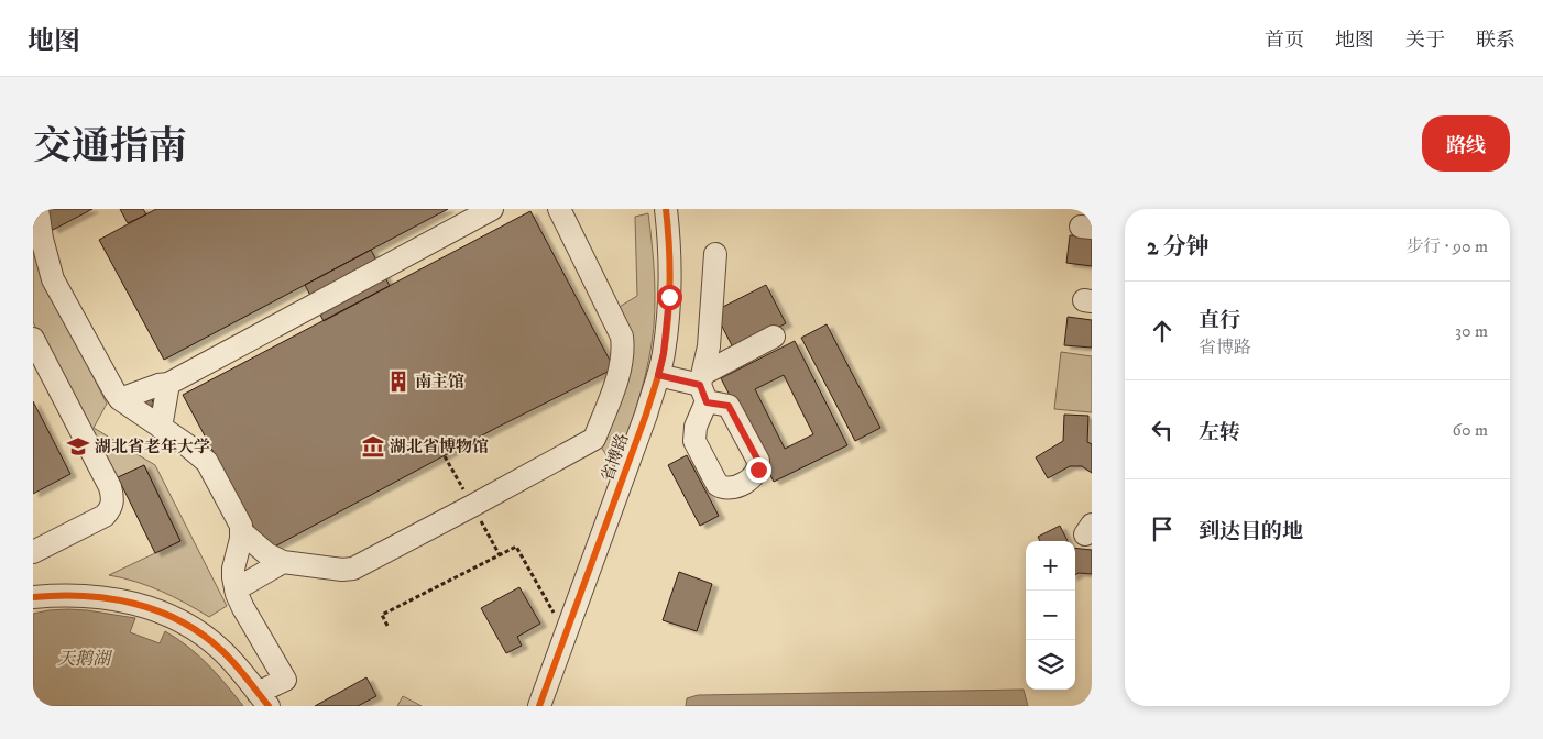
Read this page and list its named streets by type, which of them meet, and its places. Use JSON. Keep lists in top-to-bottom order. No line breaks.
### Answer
{"streets":{"street":["省博路"]},"water":["天鹅湖"],"places":{"building":["南主馆"],"school or university":["湖北省老年大学"],"museum":["湖北省博物馆"]},"page":{"header":"地图","nav":["首页","地图","关于","联系"],"title":"交通指南","buttons":"路线","heading":["2 分钟","步行 · 90 m"],"list":[["直行","省博路","30 m"],["左转","60 m"],"到达目的地"],"map_buttons":["+","−"]}}
